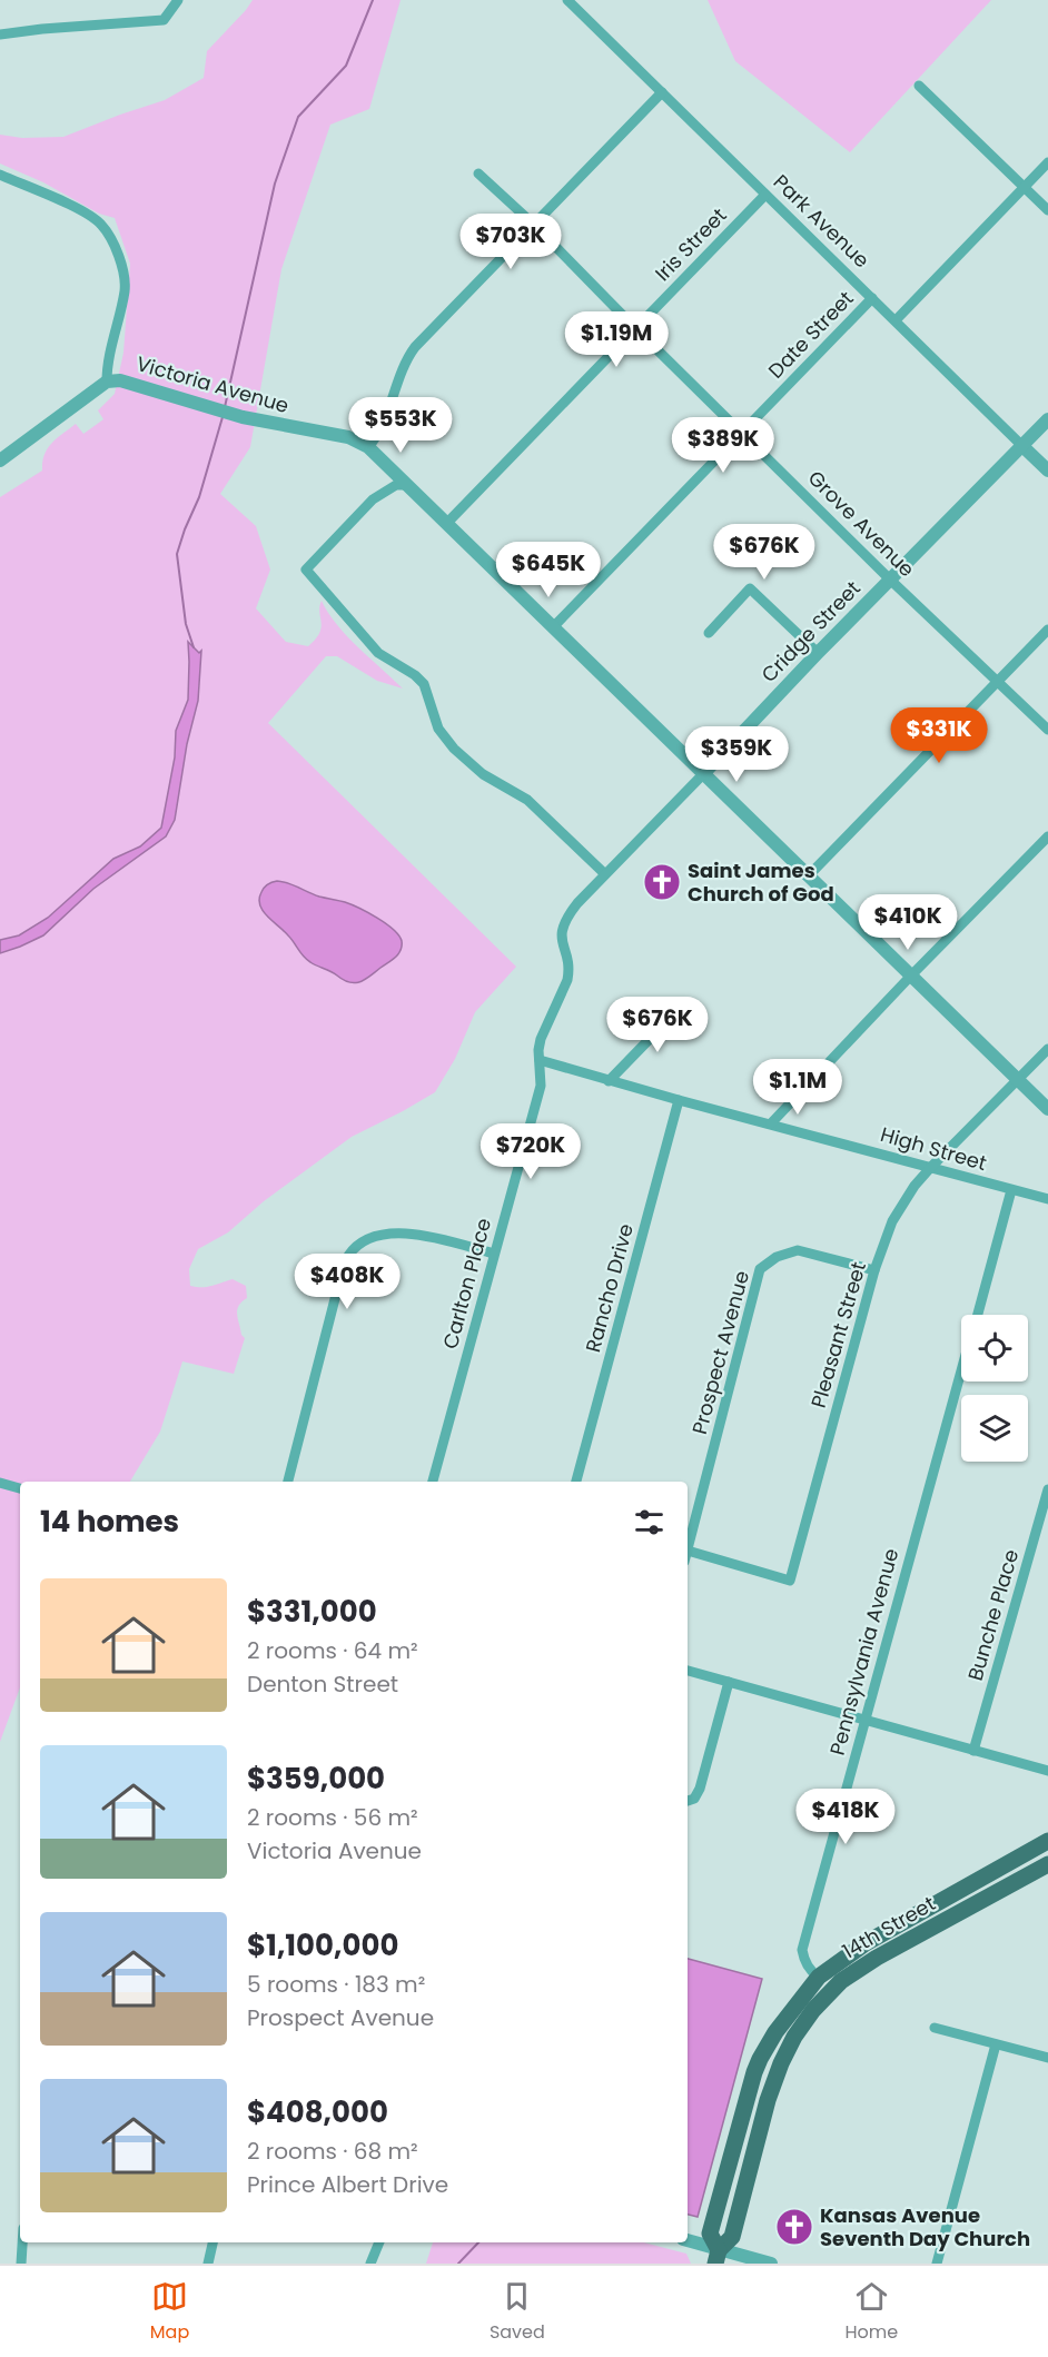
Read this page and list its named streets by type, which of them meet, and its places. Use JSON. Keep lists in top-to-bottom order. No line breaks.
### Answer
{"streets":{"main road":["14th Street"],"street":["Park Avenue","Iris Street","Date Street","Victoria Avenue","Grove Avenue","Cridge Street","High Street","Carlton Place","Rancho Drive","Pleasant Street","Prospect Avenue","Bunche Place","Pennsylvania Avenue"]},"crossings":[["Park Avenue","Iris Street"],["Park Avenue","Date Street"],["Park Avenue","Cridge Street"],["Iris Street","Victoria Avenue"],["Iris Street","Grove Avenue"],["Date Street","Victoria Avenue"],["Date Street","Grove Avenue"],["Victoria Avenue","Cridge Street"],["Victoria Avenue","Pleasant Street"],["Grove Avenue","Cridge Street"],["Cridge Street","Carlton Place"],["High Street","Carlton Place"],["High Street","Rancho Drive"],["High Street","Pleasant Street"],["High Street","Pennsylvania Avenue"],["Pleasant Street","Prospect Avenue"],["Pennsylvania Avenue","14th Street"]],"places":{"church":["Saint James Church of God","Kansas Avenue Seventh Day Church"]},"page":{"price":["$703K","$1.19M","$553K","$389K","$676K","$645K","$331K","$359K","$410K","$676K","$1.1M","$720K","$408K","$418K"],"heading":"14 homes","list":[{"name":"$331,000","note":"2 rooms · 64 m² · Denton Street"},{"name":"$359,000","note":"2 rooms · 56 m² · Victoria Avenue"},{"name":"$1,100,000","note":"5 rooms · 183 m² · Prospect Avenue"},{"name":"$408,000","note":"2 rooms · 68 m² · Prince Albert Drive"}],"tabs":["Map","Saved","Home"]}}
